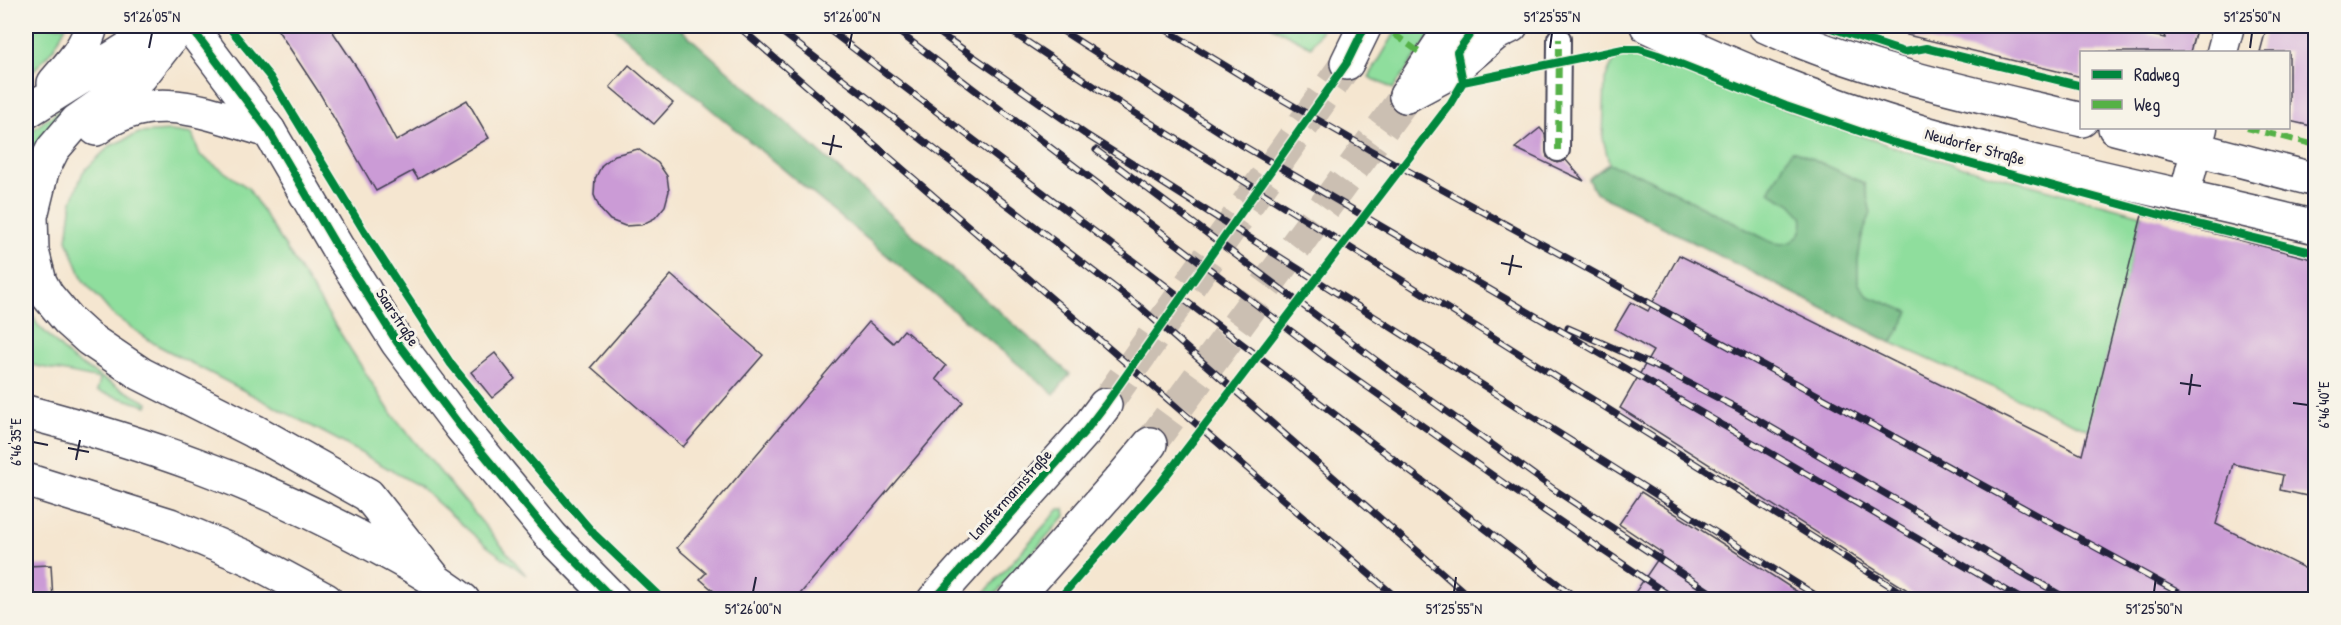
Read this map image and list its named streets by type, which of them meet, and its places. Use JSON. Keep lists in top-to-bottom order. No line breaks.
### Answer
{"streets":{"main road":["Neudorfer Straße","Saarstraße","Landfermannstraße"]},"legend":["Radweg","Weg"],"coordinates":["51°26'05\"N","51°26'00\"N","51°25'55\"N","51°25'50\"N","6°46'40\"E","6°46'35\"E"]}
